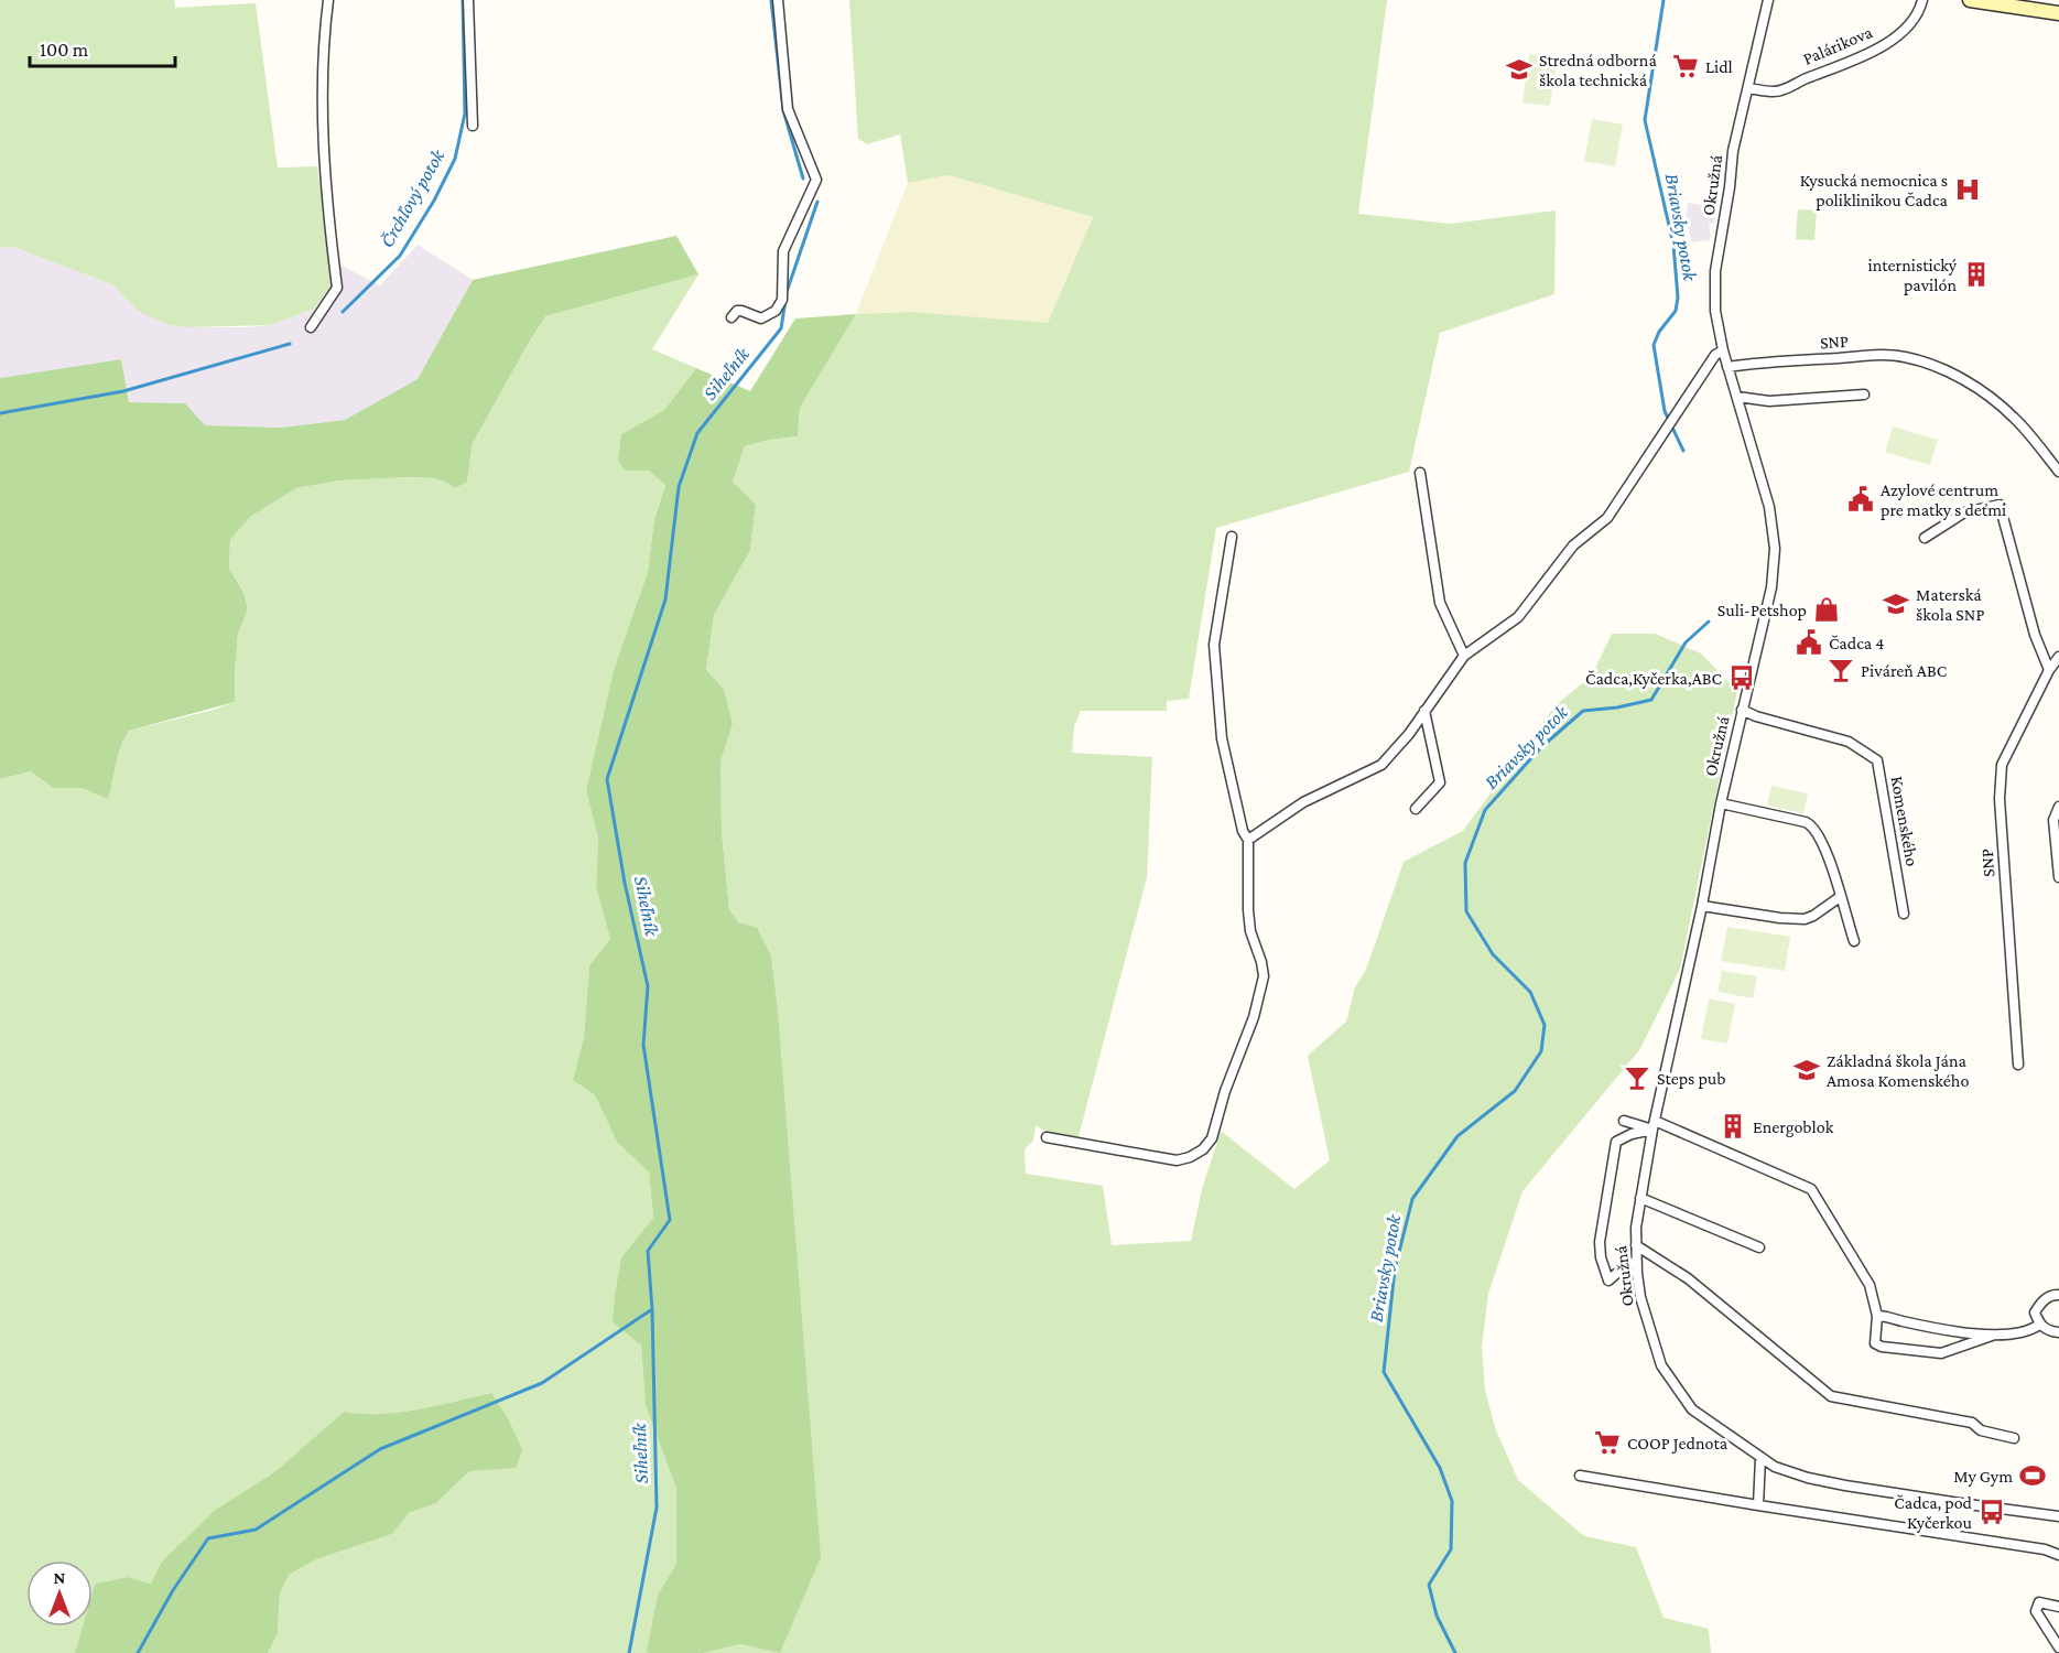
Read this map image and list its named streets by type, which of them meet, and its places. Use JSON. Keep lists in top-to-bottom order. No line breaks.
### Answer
{"streets":{"street":["Palárikova","Okružná","SNP","Komenského"]},"crossings":[["Palárikova","Okružná"],["Okružná","SNP"],["Okružná","Komenského"]],"water":["Črchľový potok","Briavsky potok","Siheľník"],"places":{"supermarket":["Lidl","COOP Jednota"],"school or university":["Stredná odborná škola technická","Materská škola SNP","Základná škola Jána Amosa Komenského"],"hospital":["Kysucká nemocnica s poliklinikou Čadca"],"building":["internistický pavilón","Energoblok"],"public building":["Azylové centrum pre matky s deťmi","Čadca 4"],"shop":["Suli-Petshop"],"bar":["Piváreň ABC","Steps pub"],"bus stop":["Čadca,Kyčerka,ABC","Čadca, pod Kyčerkou"],"sports":["My Gym"]},"scale_bar":"100 m","north":"top"}
